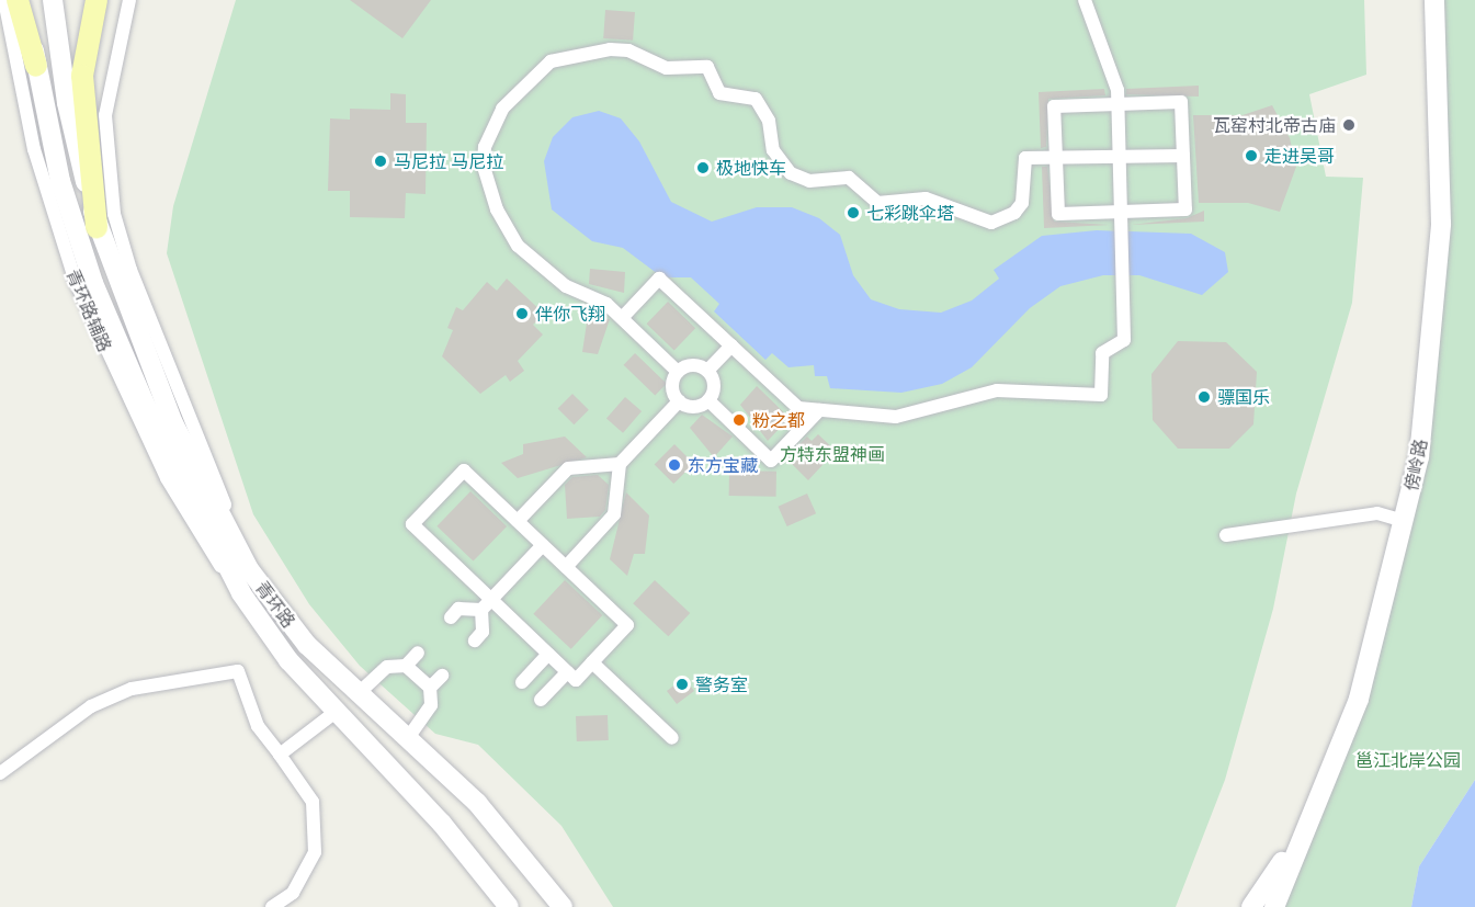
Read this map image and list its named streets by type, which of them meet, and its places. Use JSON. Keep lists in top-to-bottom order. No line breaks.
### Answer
{"streets":{"main road":["傍岭路","青环路"],"street":["青环路辅路"]},"crossings":[["青环路辅路","青环路"]],"parks":["方特东盟神画","邕江北岸公园"],"places":["瓦窑村北帝古庙","走进吴哥","马尼拉 马尼拉","极地快车","七彩跳伞塔","伴你飞翔","骠国乐","粉之都","东方宝藏","警务室"]}
